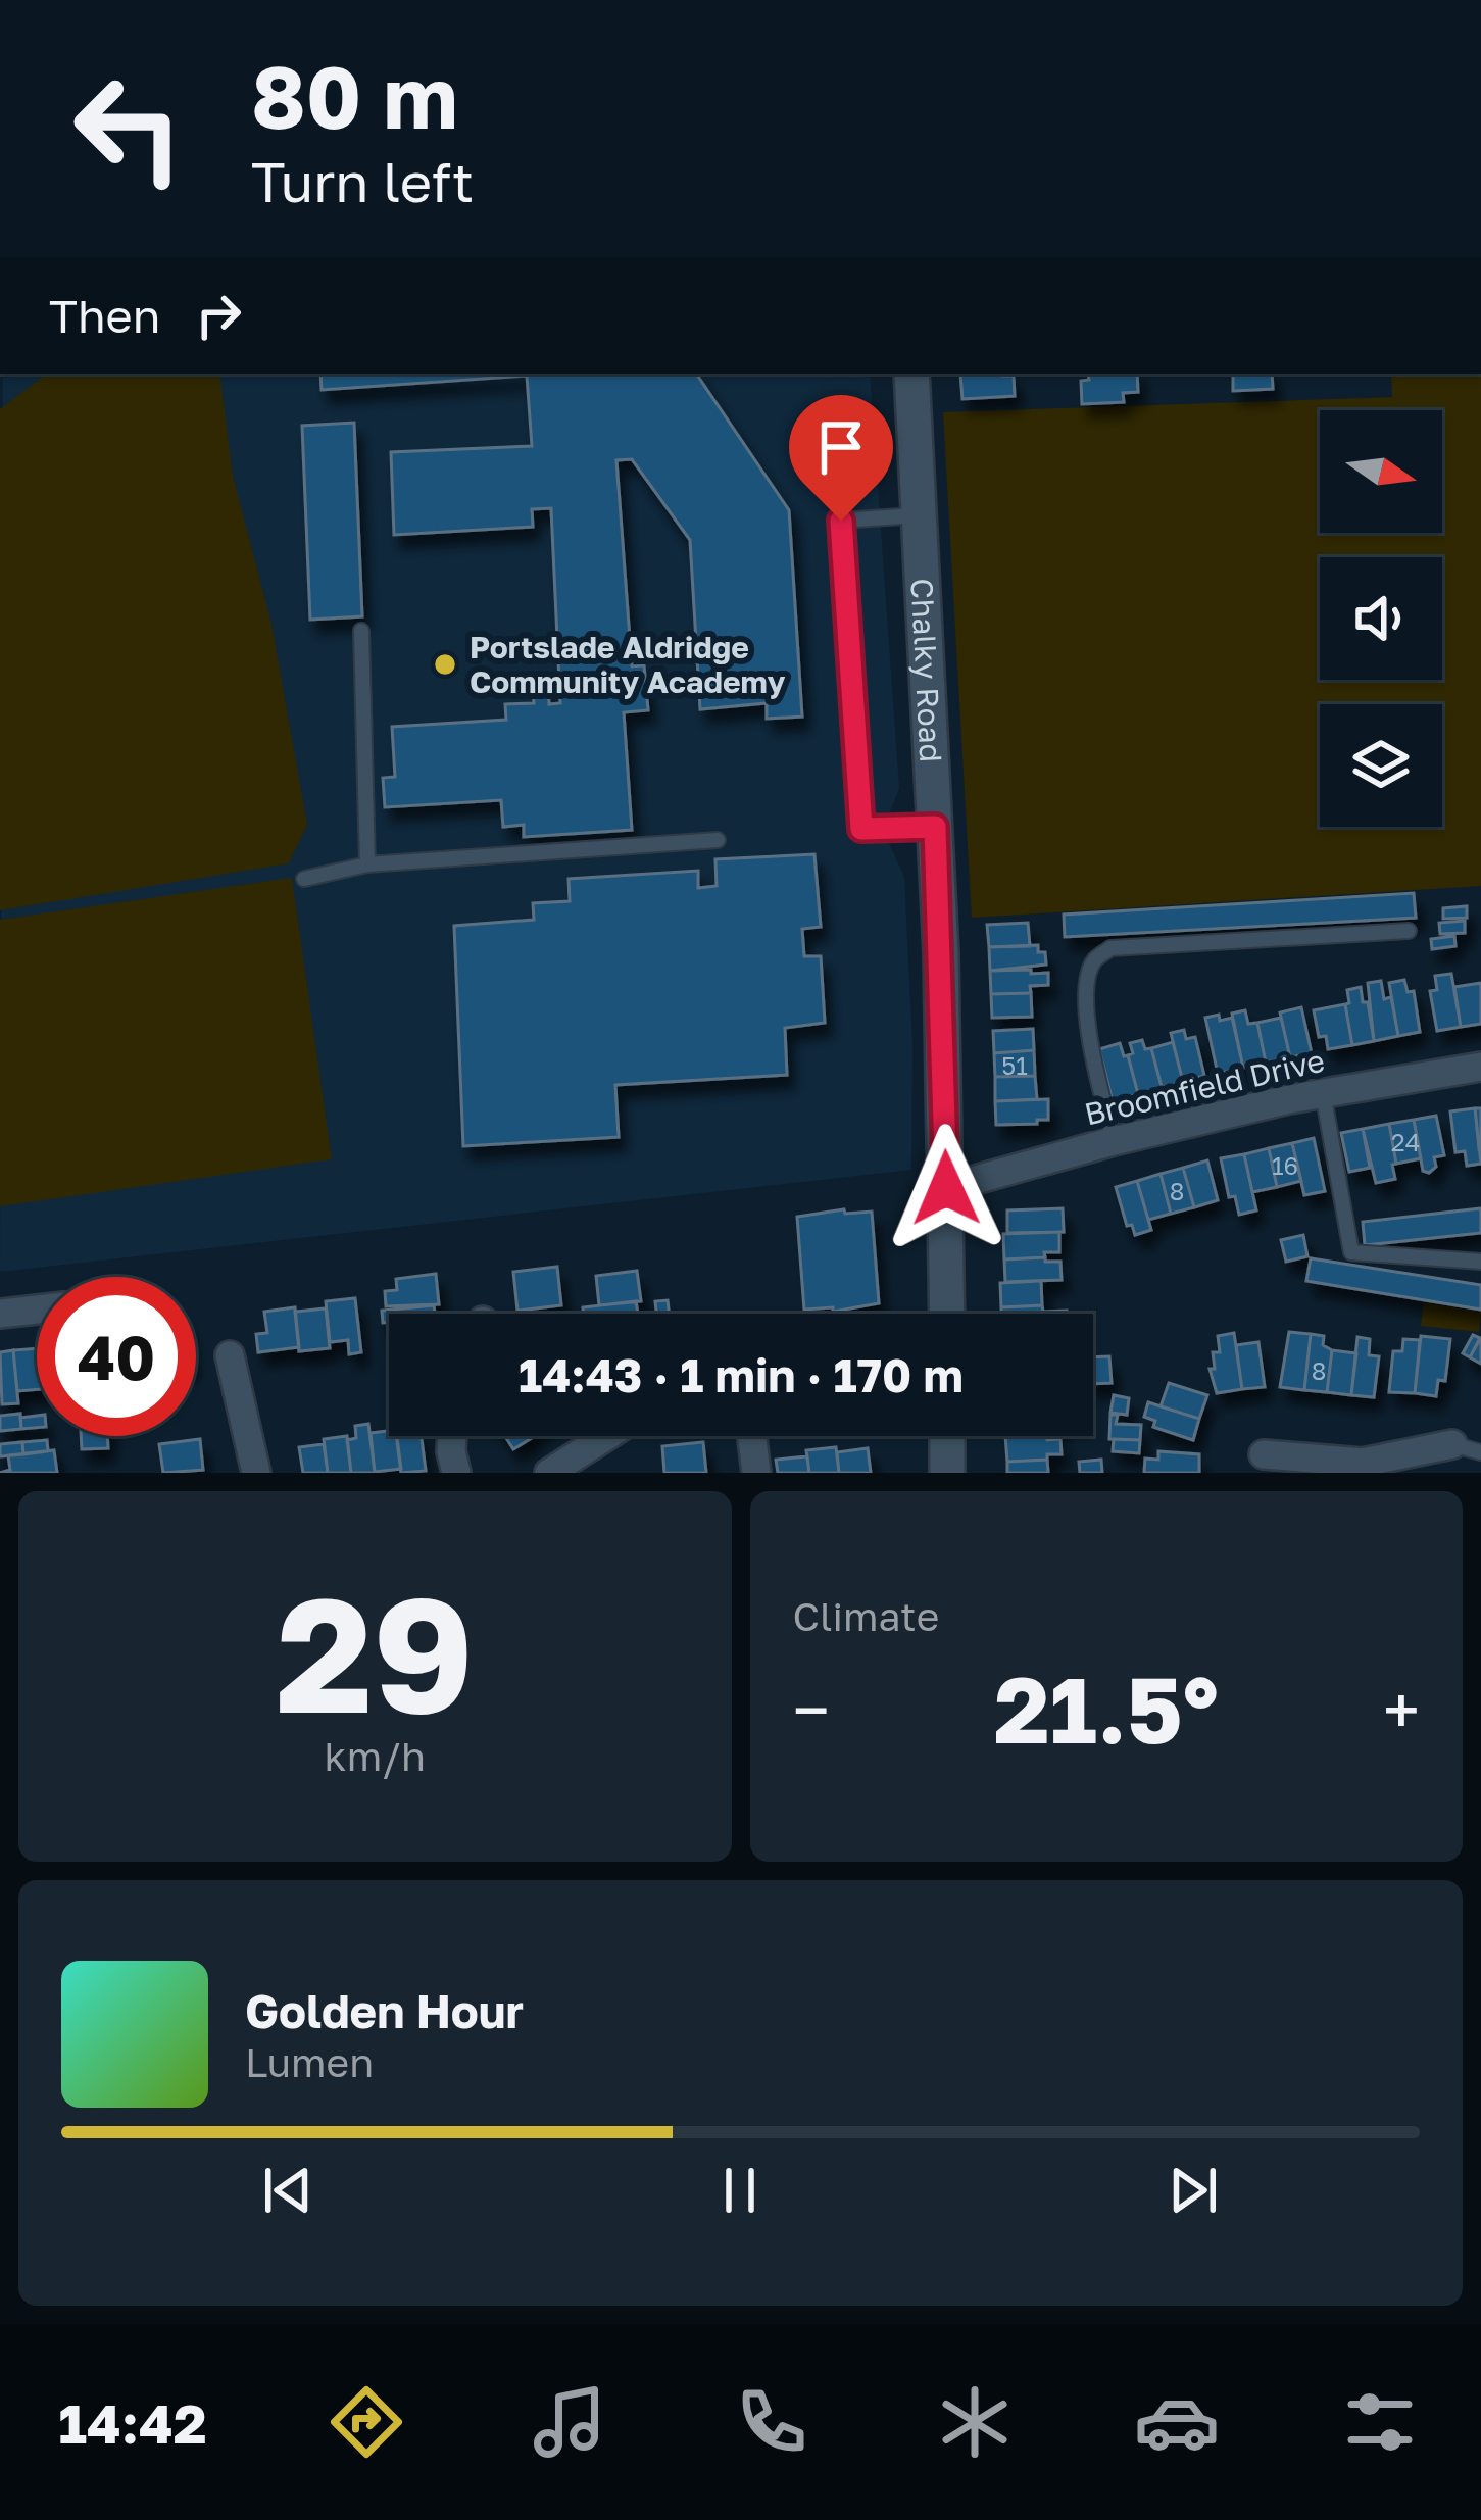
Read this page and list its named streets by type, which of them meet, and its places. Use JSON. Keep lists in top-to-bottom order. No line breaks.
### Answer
{"streets":{"street":["Chalky Road","Broomfield Drive"]},"crossings":[["Chalky Road","Broomfield Drive"]],"places":["Portslade Aldridge Community Academy"],"house_numbers":["51","24","16","8","8"],"north":"right","page":{"turn":["80 m","Turn left"],"then":"Then","limit":"40","trip":"14:43 · 1 min · 170 m","tile":[["29","km/h"],"Climate"],"heat":["−","21.5°","+"],"song":["Golden Hour","Lumen"],"tabs":"14:42"}}
